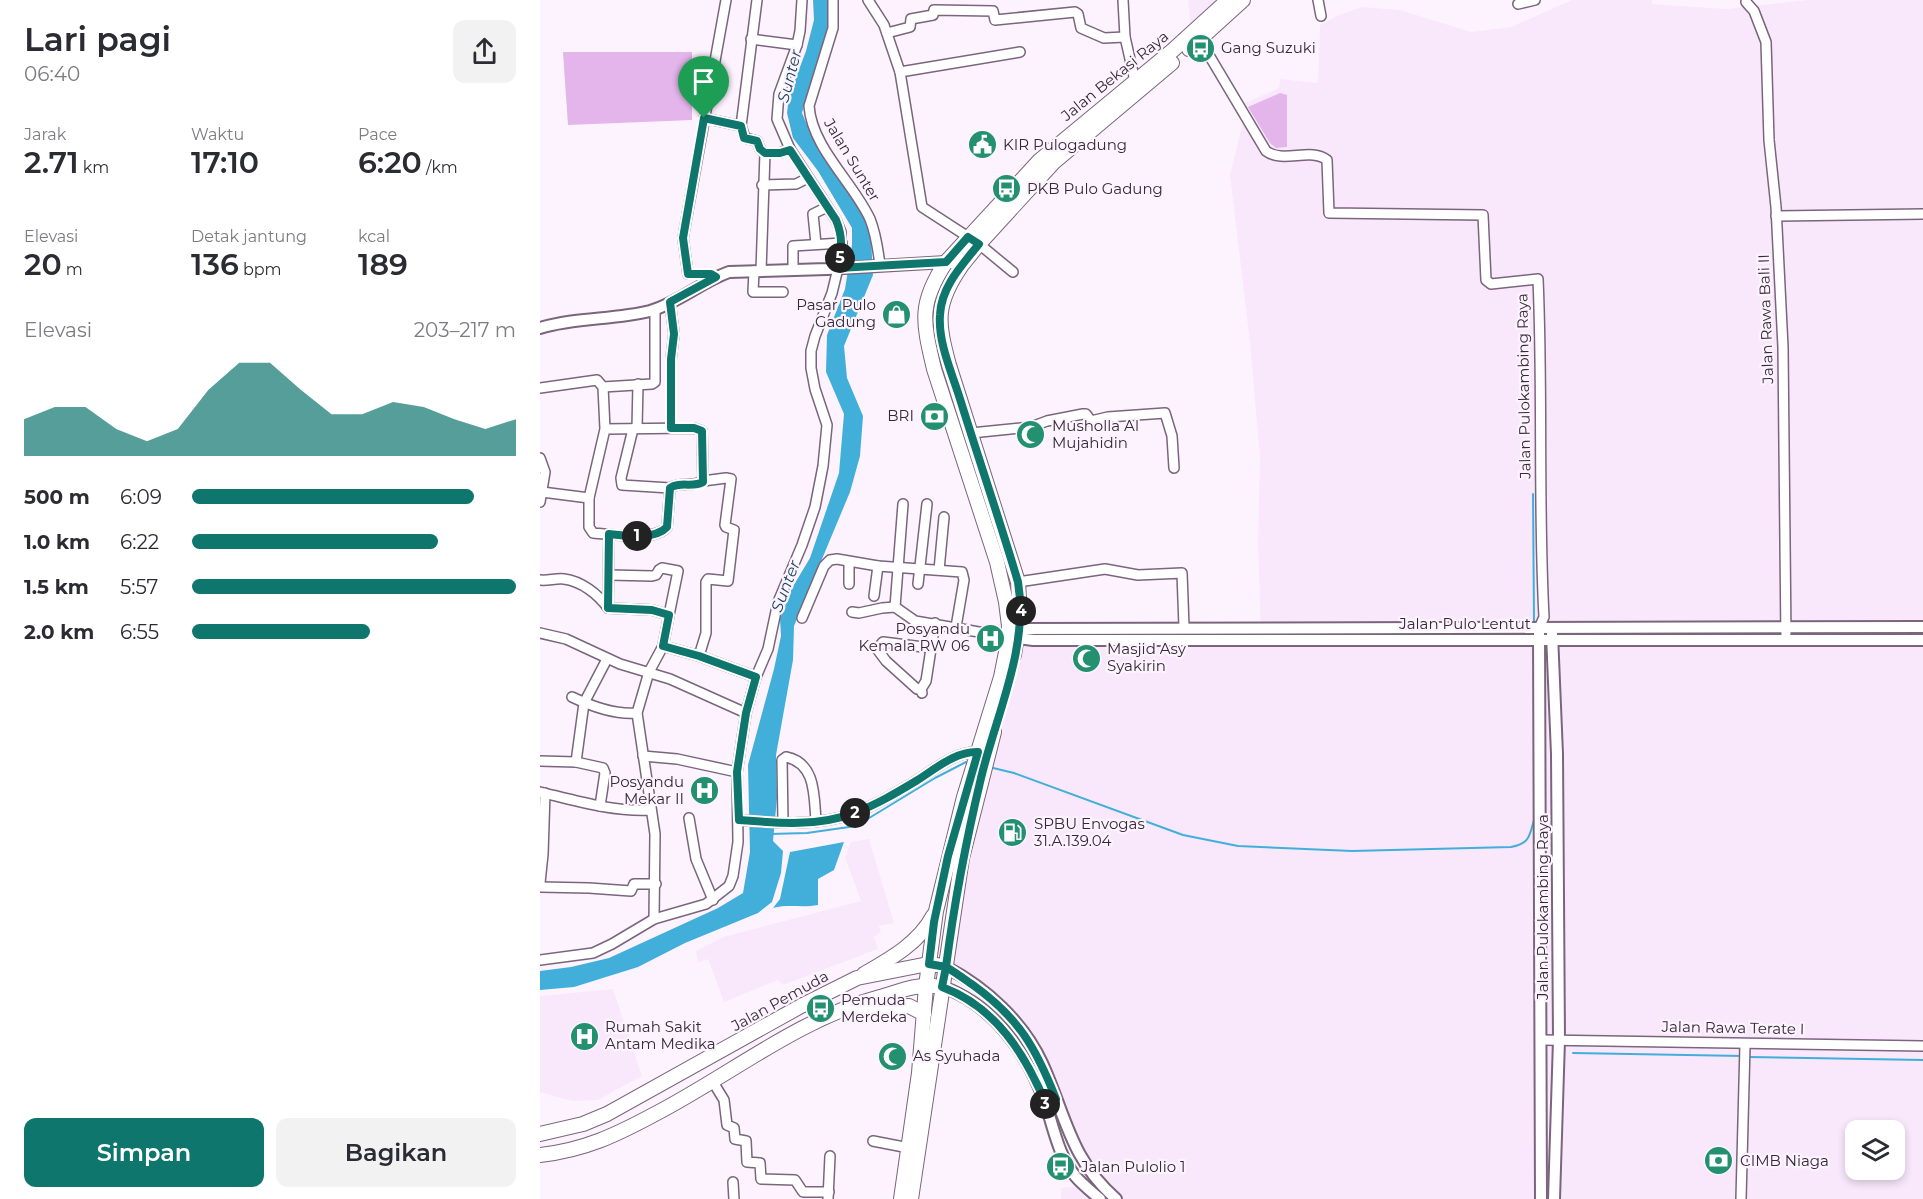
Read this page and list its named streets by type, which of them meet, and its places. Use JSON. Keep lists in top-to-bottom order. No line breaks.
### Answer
{"streets":{"main road":["Jalan Bekasi Raya","Jalan Pemuda"],"street":["Jalan Sunter","Jalan Rawa Bali II","Jalan Pulokambing Raya","Jalan Pulo Lentut","Jalan Rawa Terate I"]},"crossings":[["Jalan Bekasi Raya","Jalan Pulokambing Raya"],["Jalan Bekasi Raya","Jalan Pulo Lentut"],["Jalan Bekasi Raya","Jalan Pemuda"],["Jalan Rawa Bali II","Jalan Pulo Lentut"],["Jalan Pulokambing Raya","Jalan Pulo Lentut"],["Jalan Pulokambing Raya","Jalan Rawa Terate I"]],"water":["Sunter"],"places":{"bus stop":["Gang Suzuki","PKB Pulo Gadung","Pemuda Merdeka","Jalan Pulolio 1"],"public building":["KIR Pulogadung"],"shop":["Pasar Pulo Gadung"],"bank":["BRI","CIMB Niaga"],"mosque":["Musholla Al Mujahidin","Masjid Asy Syakirin","As Syuhada"],"hospital":["Posyandu Kemala RW 06","Posyandu Mekar II","Rumah Sakit Antam Medika"],"fuel station":["SPBU Envogas 31.A.139.04"]},"page":{"heading":["Lari pagi","06:40"],"stats":[["Jarak","2.71 km"],["Waktu","17:10"],["Pace","6:20 /km"],["Elevasi","20 m"],["Detak jantung","136 bpm"],["kcal","189"]],"pins":["5","1","4","2","3"],"chart":["Elevasi","203–217 m"],"list":[{"name":"500 m","note":"6:09"},{"name":"1.0 km","note":"6:22"},{"name":"1.5 km","note":"5:57"},{"name":"2.0 km","note":"6:55"}],"buttons":["Simpan","Bagikan"]}}
